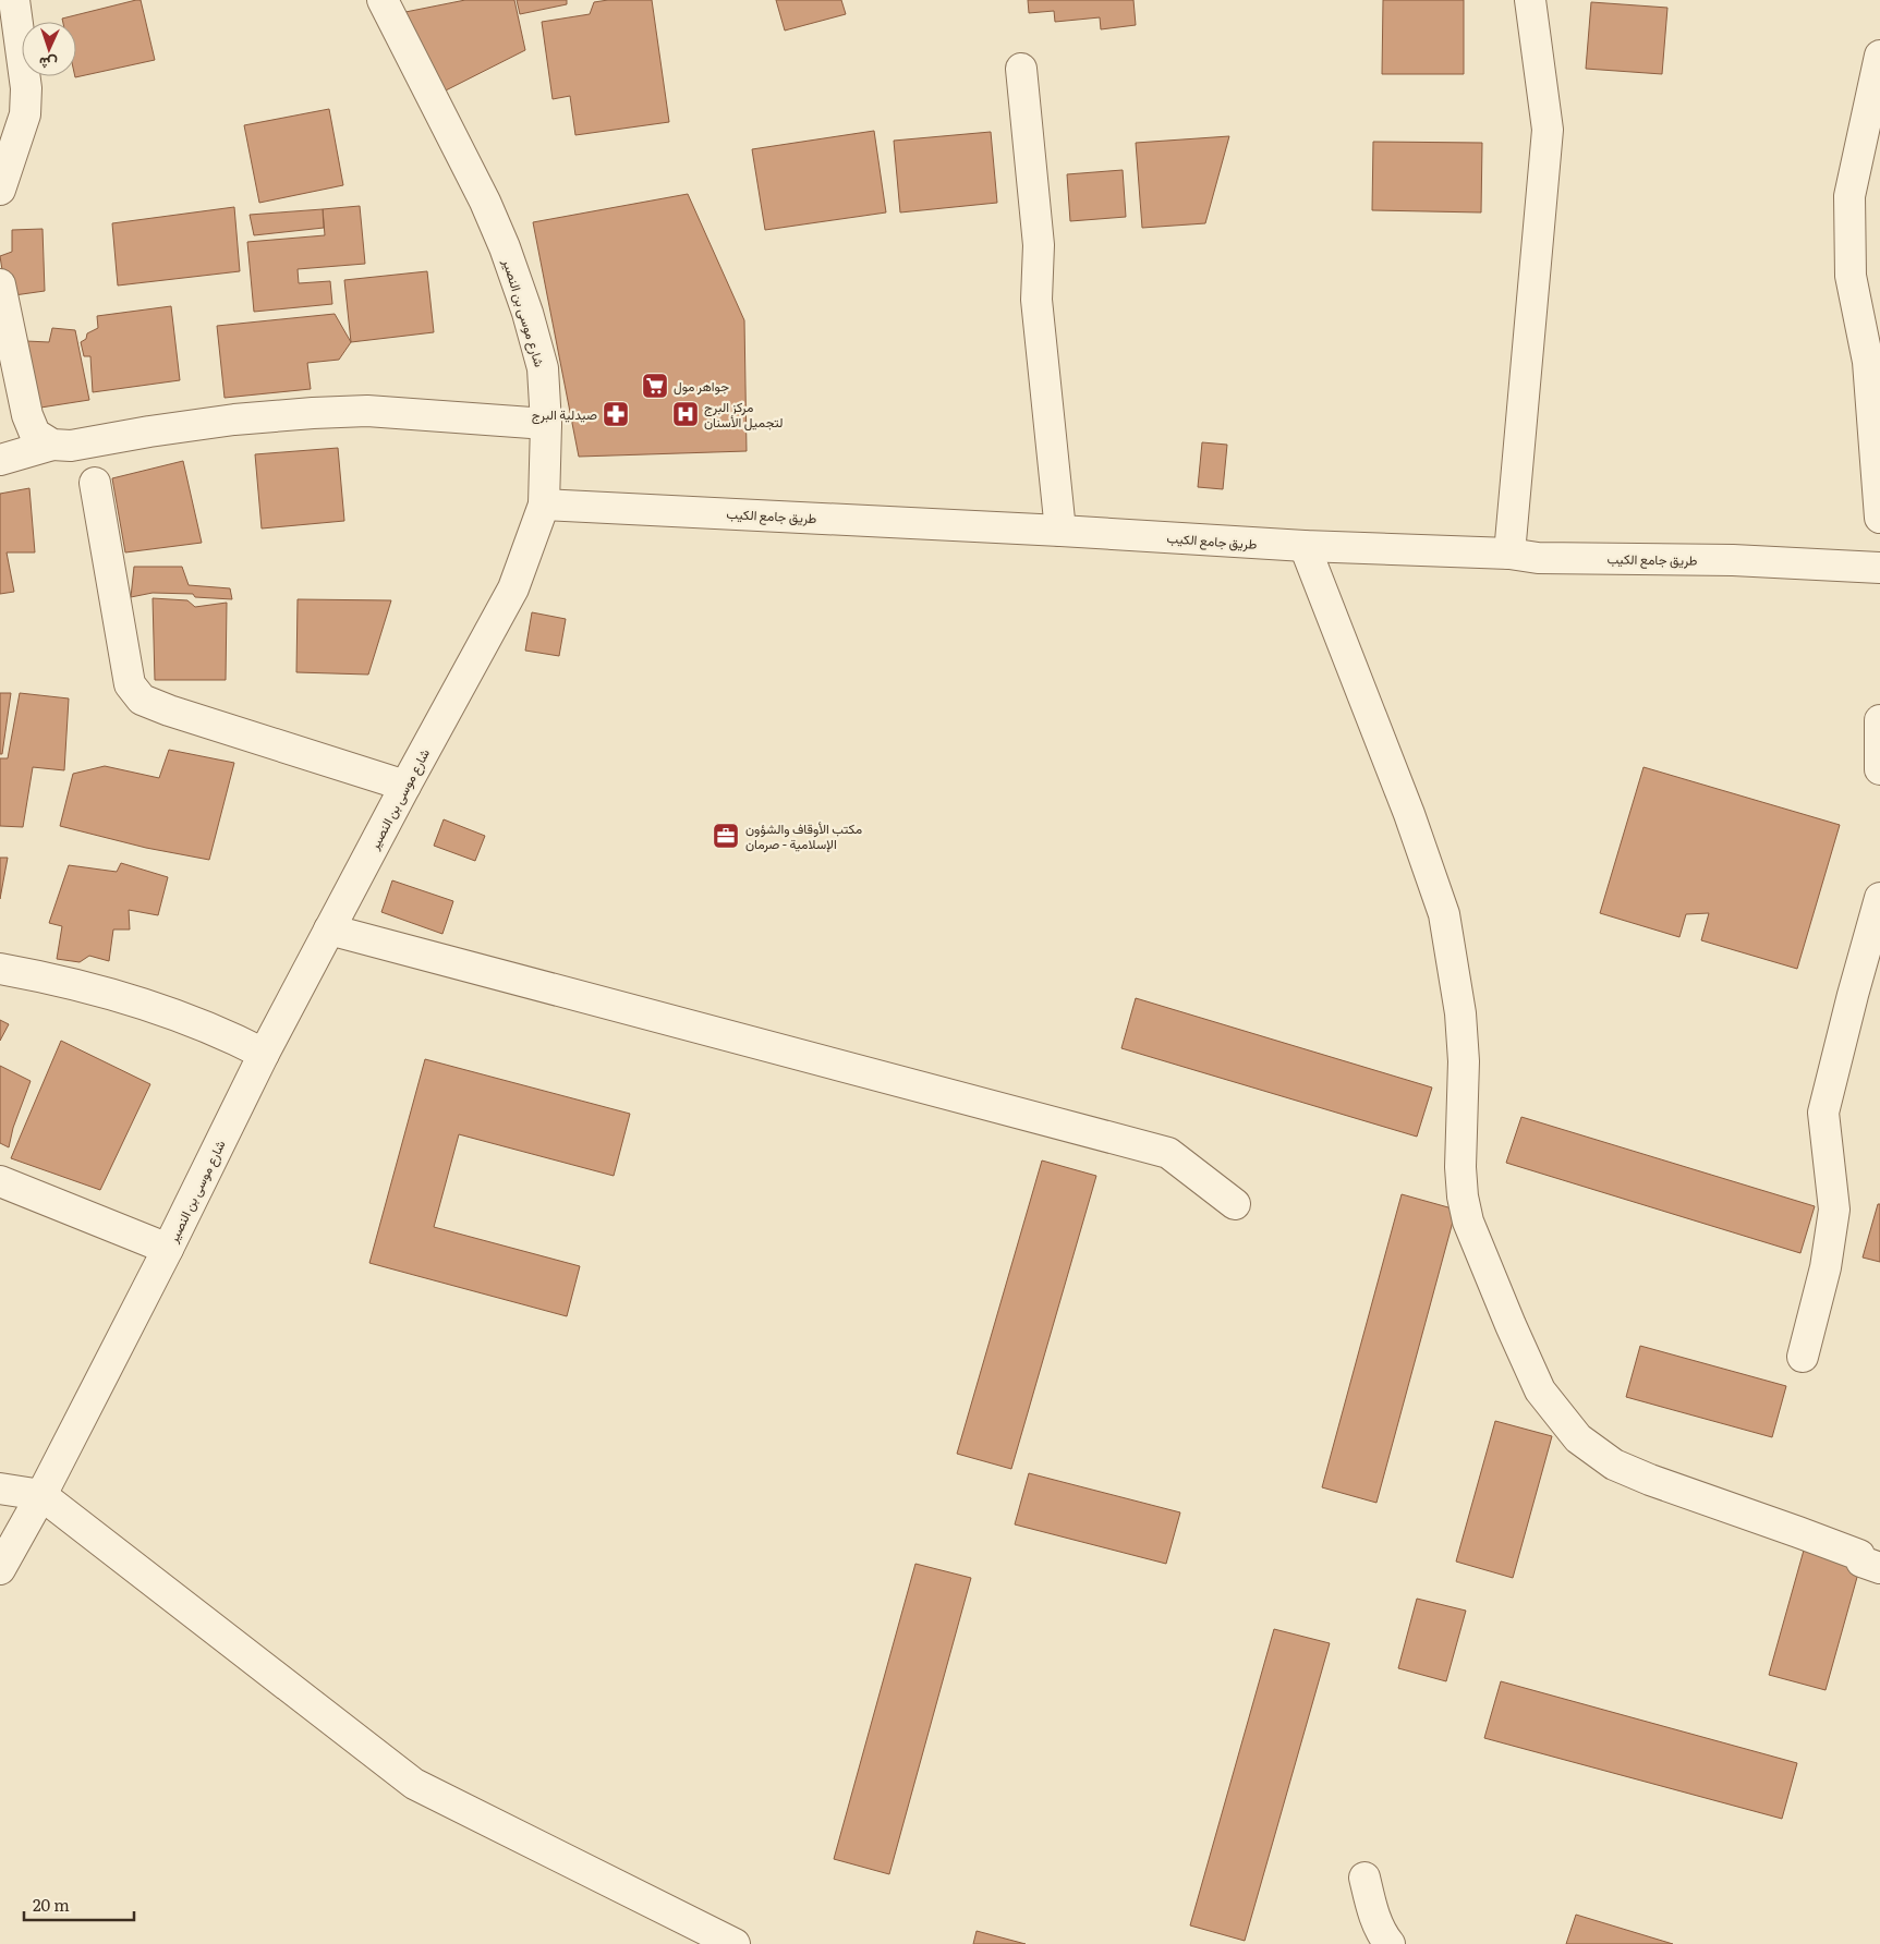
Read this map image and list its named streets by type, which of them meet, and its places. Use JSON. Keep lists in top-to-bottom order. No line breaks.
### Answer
{"streets":{"street":["شارع موسى بن النصير","طريق جامع الكيب"]},"crossings":[["شارع موسى بن النصير","طريق جامع الكيب"]],"places":{"supermarket":["جواهر مول"],"pharmacy":["صيدلية البرج"],"hospital":["مركز البرج لتجميل الأسنان"],"office":["مكتب الأوقاف والشؤون الإسلامية - صرمان"]},"scale_bar":"20 m","north":"bottom"}
